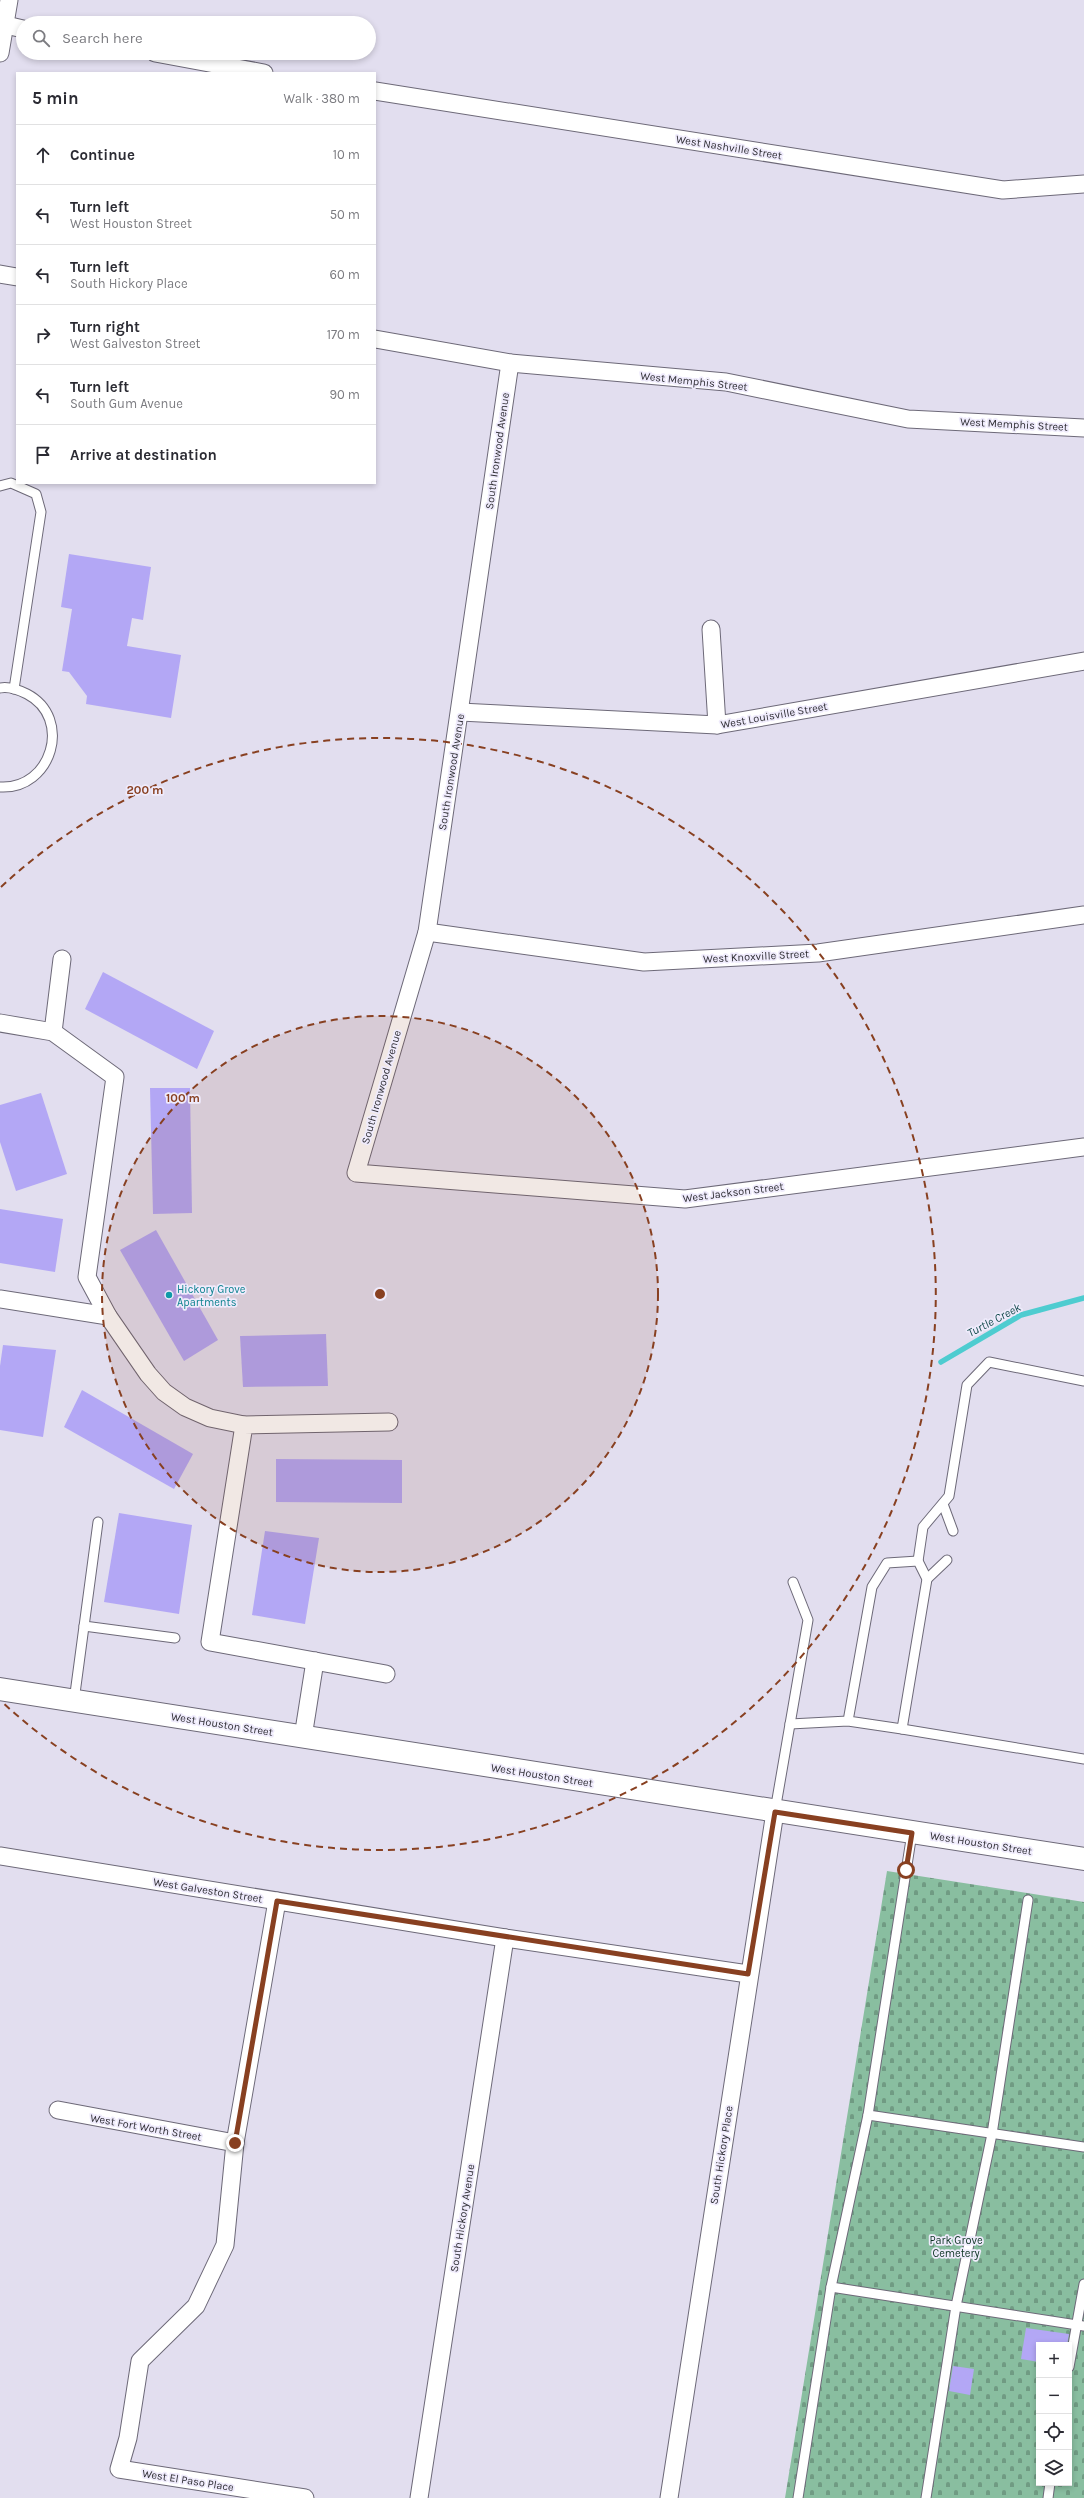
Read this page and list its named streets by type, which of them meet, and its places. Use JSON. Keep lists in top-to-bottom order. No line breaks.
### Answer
{"streets":{"main road":["West Houston Street"],"street":["West Nashville Street","West Memphis Street","South Ironwood Avenue","West Louisville Street","West Knoxville Street","West Jackson Street","West Galveston Street","West Fort Worth Street","South Hickory Place","South Hickory Avenue","West El Paso Place"]},"crossings":[["West Memphis Street","South Ironwood Avenue"],["South Ironwood Avenue","West Louisville Street"],["South Ironwood Avenue","West Knoxville Street"],["South Ironwood Avenue","West Jackson Street"],["West Houston Street","South Hickory Place"],["West Galveston Street","South Hickory Place"],["West Galveston Street","South Hickory Avenue"],["West Fort Worth Street","West El Paso Place"]],"water":["Turtle Creek"],"parks":["Park Grove Cemetery"],"places":["Hickory Grove Apartments"],"page":{"search":"Search here","heading":["5 min","Walk · 380 m"],"list":[["Continue","10 m"],["Turn left","West Houston Street","50 m"],["Turn left","South Hickory Place","60 m"],["Turn right","West Galveston Street","170 m"],["Turn left","South Gum Avenue","90 m"],"Arrive at destination"],"map_buttons":["+","−"]},"rings":["200 m","100 m"]}
